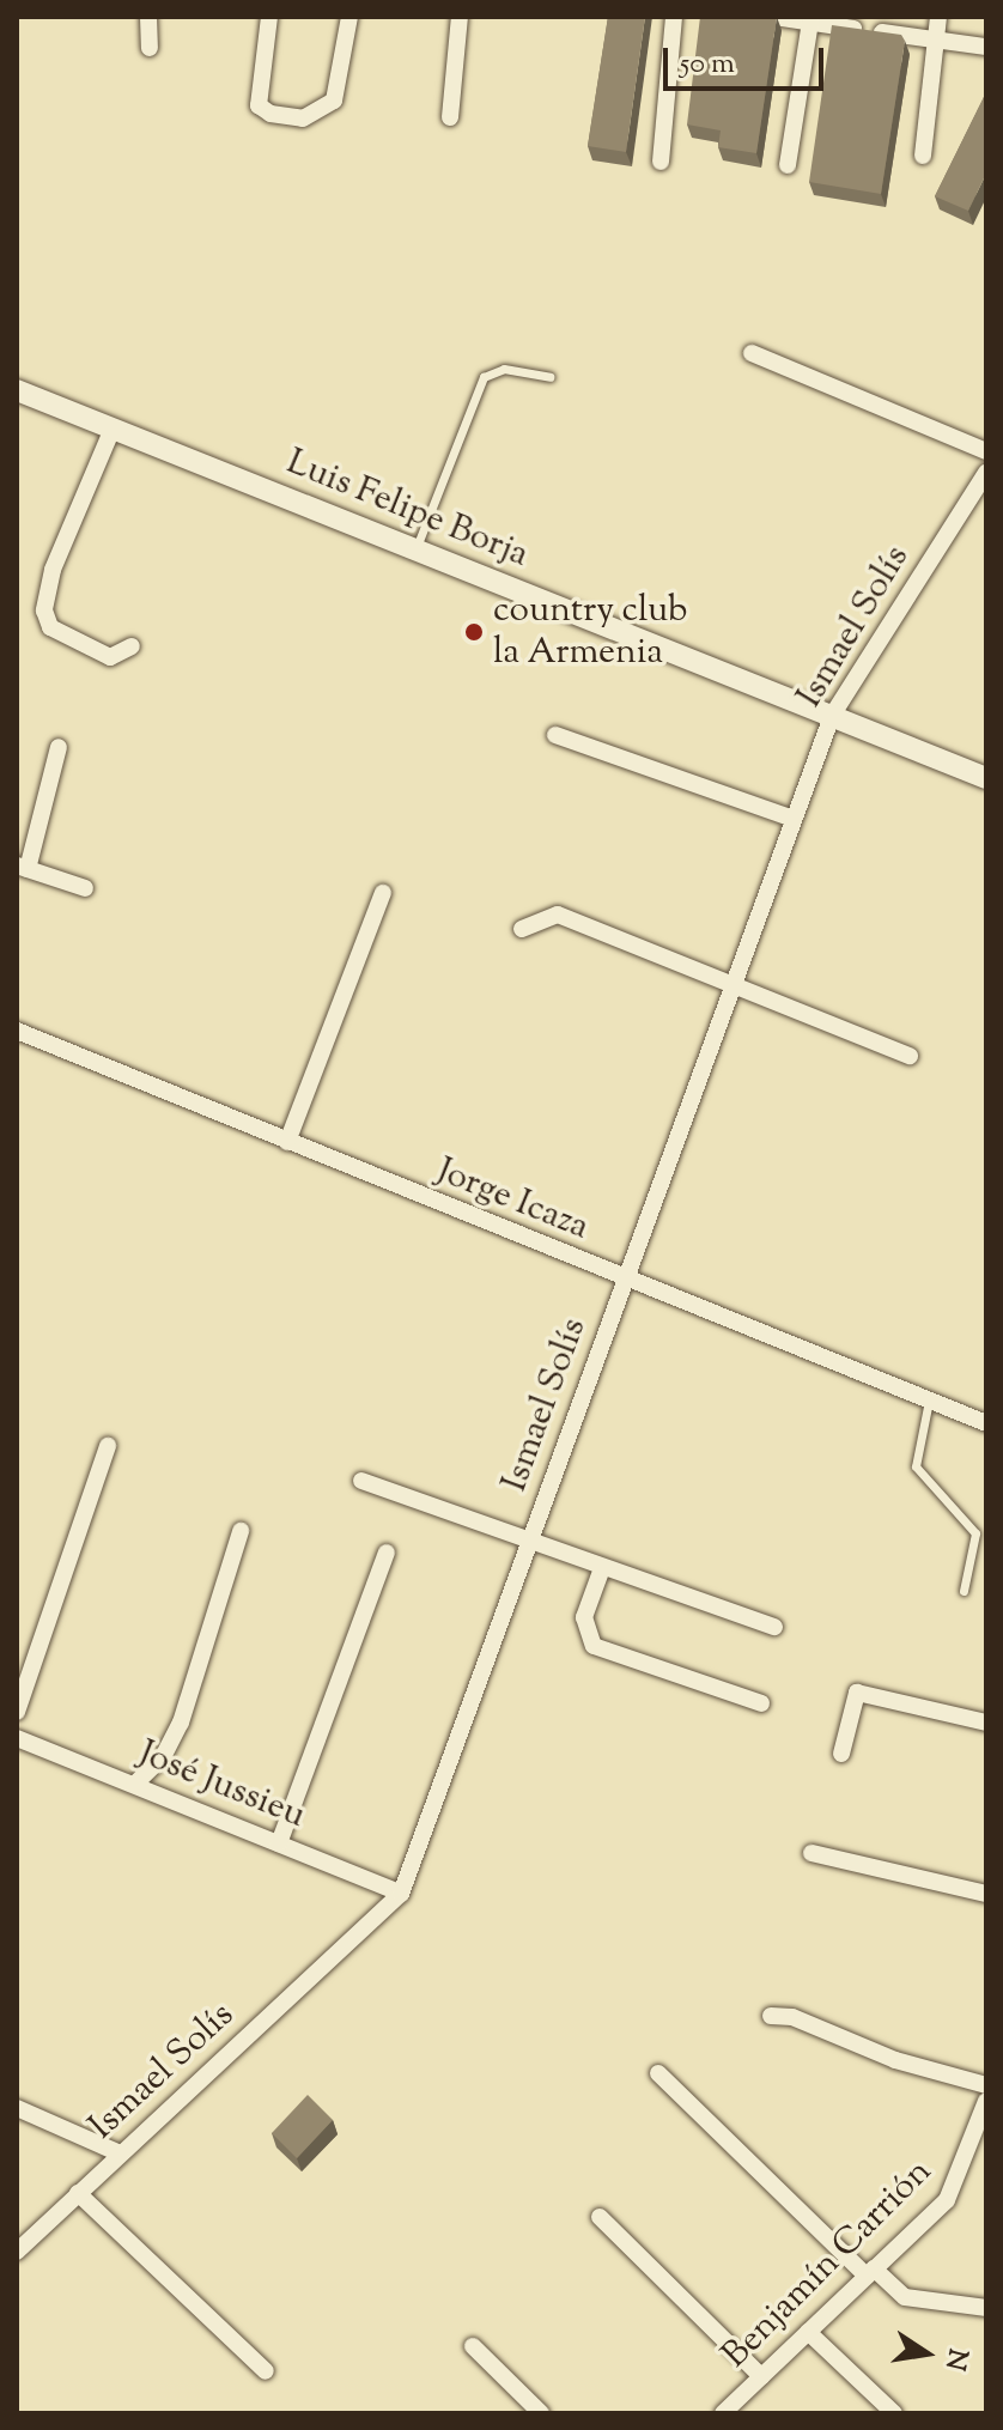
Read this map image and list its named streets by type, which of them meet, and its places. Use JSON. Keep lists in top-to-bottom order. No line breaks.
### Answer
{"streets":{"street":["Luis Felipe Borja","Ismael Solís","Jorge Icaza","José Jussieu","Benjamín Carrión"]},"crossings":[["Luis Felipe Borja","Ismael Solís"],["Ismael Solís","Jorge Icaza"],["Ismael Solís","José Jussieu"]],"places":["country club la Armenia"],"scale_bar":"50 m","north":"right"}
